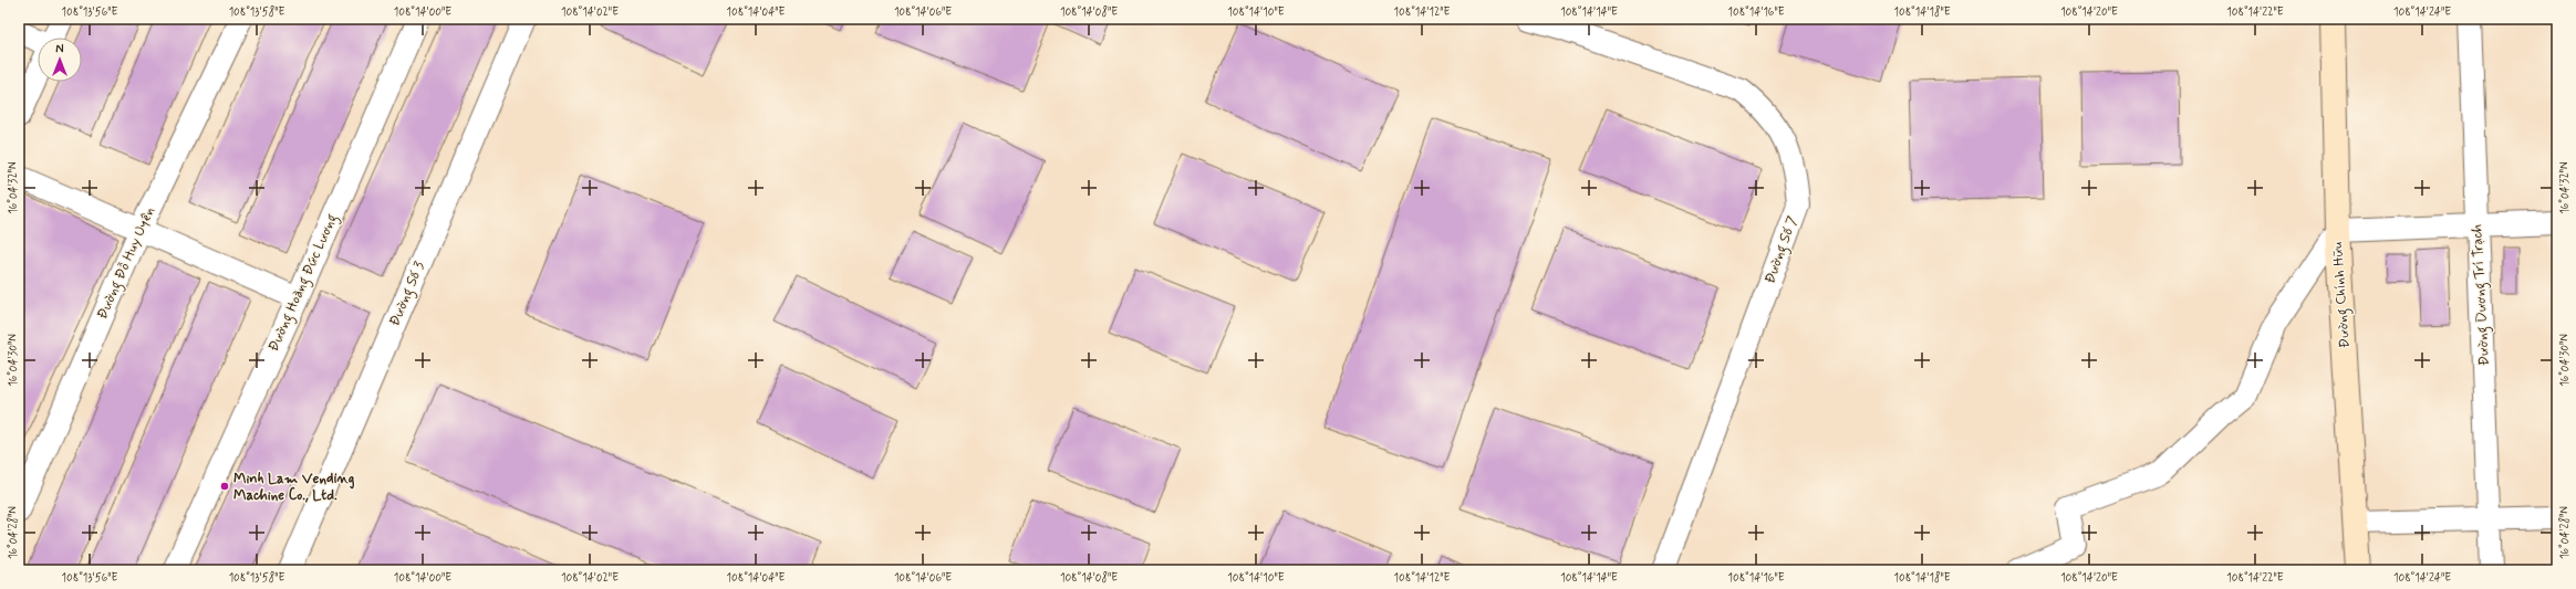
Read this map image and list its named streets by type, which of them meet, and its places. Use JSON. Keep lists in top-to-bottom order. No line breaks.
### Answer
{"streets":{"street":["Đường Số 7","Đường Đỗ Huy Uyên","Đường Hoàng Đức Lương","Đường Số 3","Đường Chính Hữu","Đường Dương Trí Trạch"]},"places":["Minh Lam Vending Machine Co., Ltd."],"north":"top","coordinates":["108°13'56\"E","108°13'58\"E","108°14'00\"E","108°14'02\"E","108°14'04\"E","108°14'06\"E","108°14'08\"E","108°14'10\"E","108°14'12\"E","108°14'14\"E","108°14'16\"E","108°14'18\"E","108°14'20\"E","108°14'22\"E","108°14'24\"E","16°04'32\"N","16°04'30\"N","16°04'28\"N"]}
